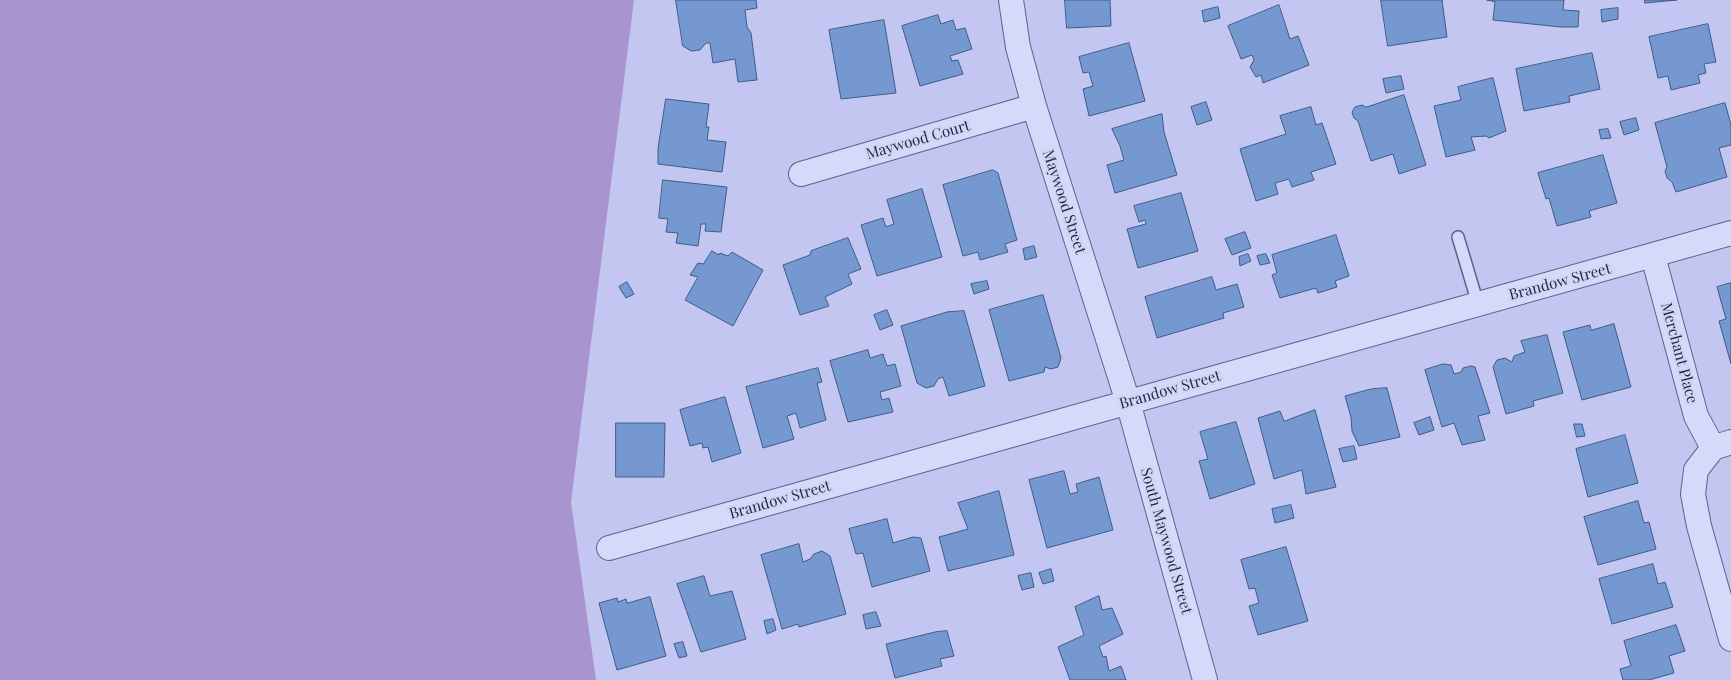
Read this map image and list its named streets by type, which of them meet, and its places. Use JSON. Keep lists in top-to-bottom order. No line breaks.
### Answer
{"streets":{"street":["Maywood Court","Maywood Street","Brandow Street","Merchant Place","South Maywood Street"]},"crossings":[["Maywood Court","Maywood Street"],["Maywood Street","Brandow Street"],["Maywood Street","South Maywood Street"],["Brandow Street","Merchant Place"],["Brandow Street","South Maywood Street"]]}
